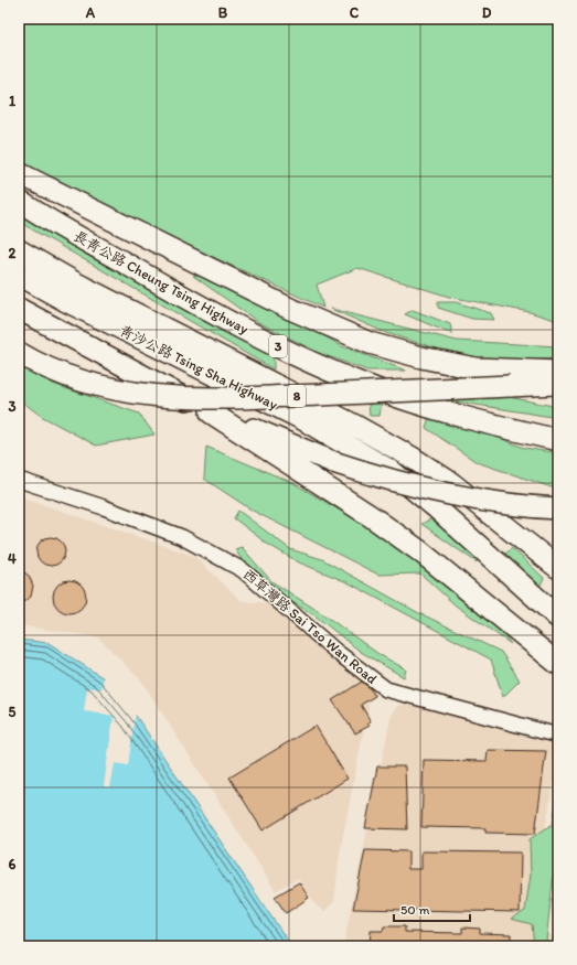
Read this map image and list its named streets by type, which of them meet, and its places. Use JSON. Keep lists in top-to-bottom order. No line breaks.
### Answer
{"streets":{"highway":["長青公路 Cheung Tsing Highway","3","青沙公路 Tsing Sha Highway","8"],"street":["西草灣路 Sai Tso Wan Road"]},"scale_bar":"50 m","grid":{"columns":["A","B","C","D"],"rows":["1","2","3","4","5","6"]}}
